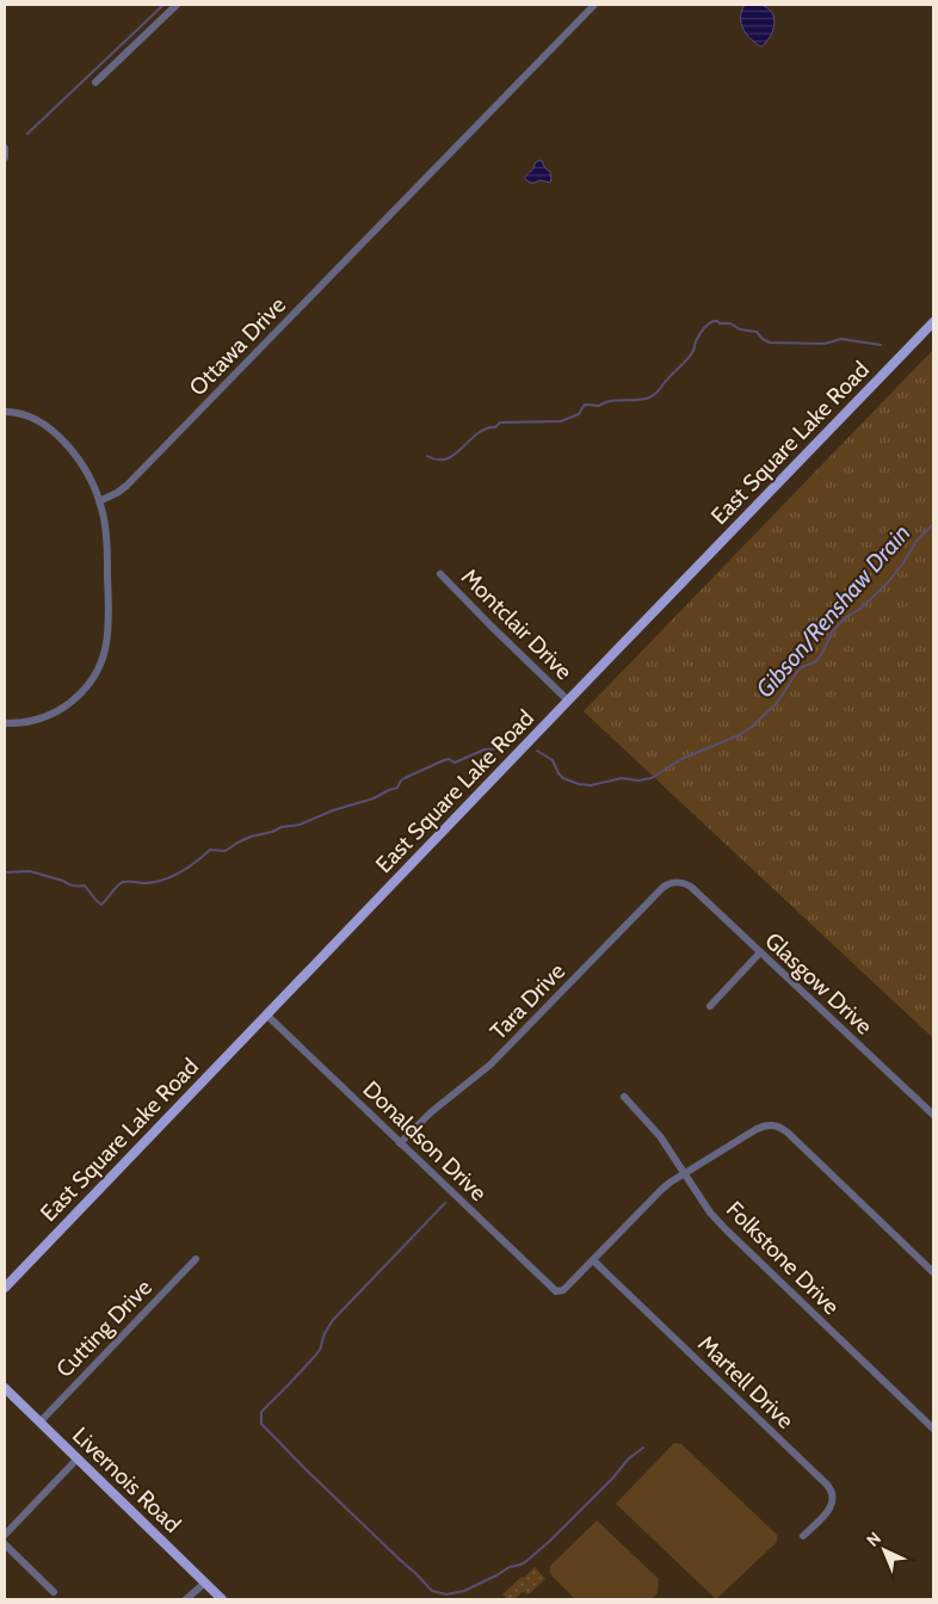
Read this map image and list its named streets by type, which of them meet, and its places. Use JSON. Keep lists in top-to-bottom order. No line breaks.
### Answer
{"streets":{"main road":["East Square Lake Road","Livernois Road"],"street":["Ottawa Drive","Montclair Drive","Glasgow Drive","Tara Drive","Donaldson Drive","Folkstone Drive","Cutting Drive","Martell Drive"]},"crossings":[["East Square Lake Road","Montclair Drive"],["East Square Lake Road","Donaldson Drive"],["Glasgow Drive","Tara Drive"],["Tara Drive","Donaldson Drive"],["Donaldson Drive","Martell Drive"],["Cutting Drive","Livernois Road"]],"water":["Gibson/Renshaw Drain"],"north":"top left"}
